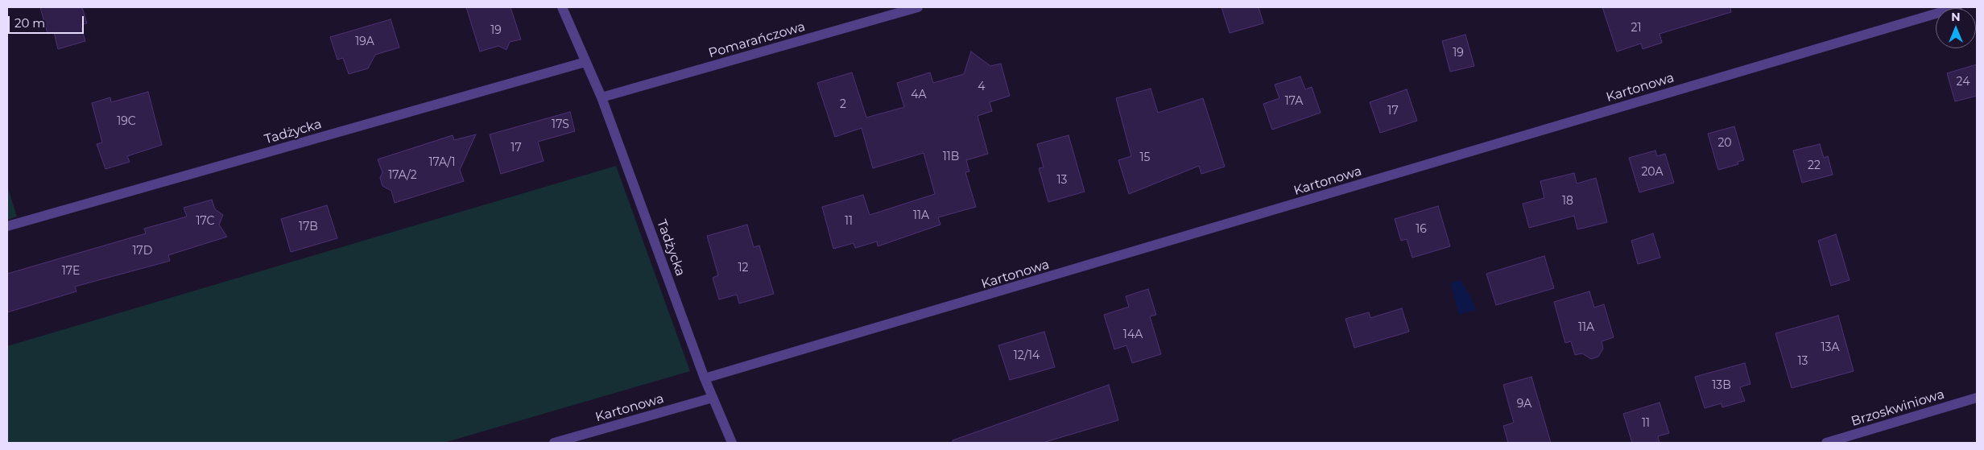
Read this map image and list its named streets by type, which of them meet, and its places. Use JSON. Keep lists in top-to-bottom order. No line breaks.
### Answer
{"streets":{"street":["Pomarańczowa","Kartonowa","Tadżycka","Brzoskwiniowa"]},"crossings":[["Pomarańczowa","Tadżycka"],["Kartonowa","Tadżycka"]],"house_numbers":["21","19","19A","19","24","4","4A","17A","2","17","19C","17S","20","17","11B","15","17A/1","22","20A","17A/2","13","18","11A","17C","11","17B","16","17D","12","17E","11A","14A","13A","12/14","13","13B","9A","11"],"scale_bar":"20 m","north":"top"}
